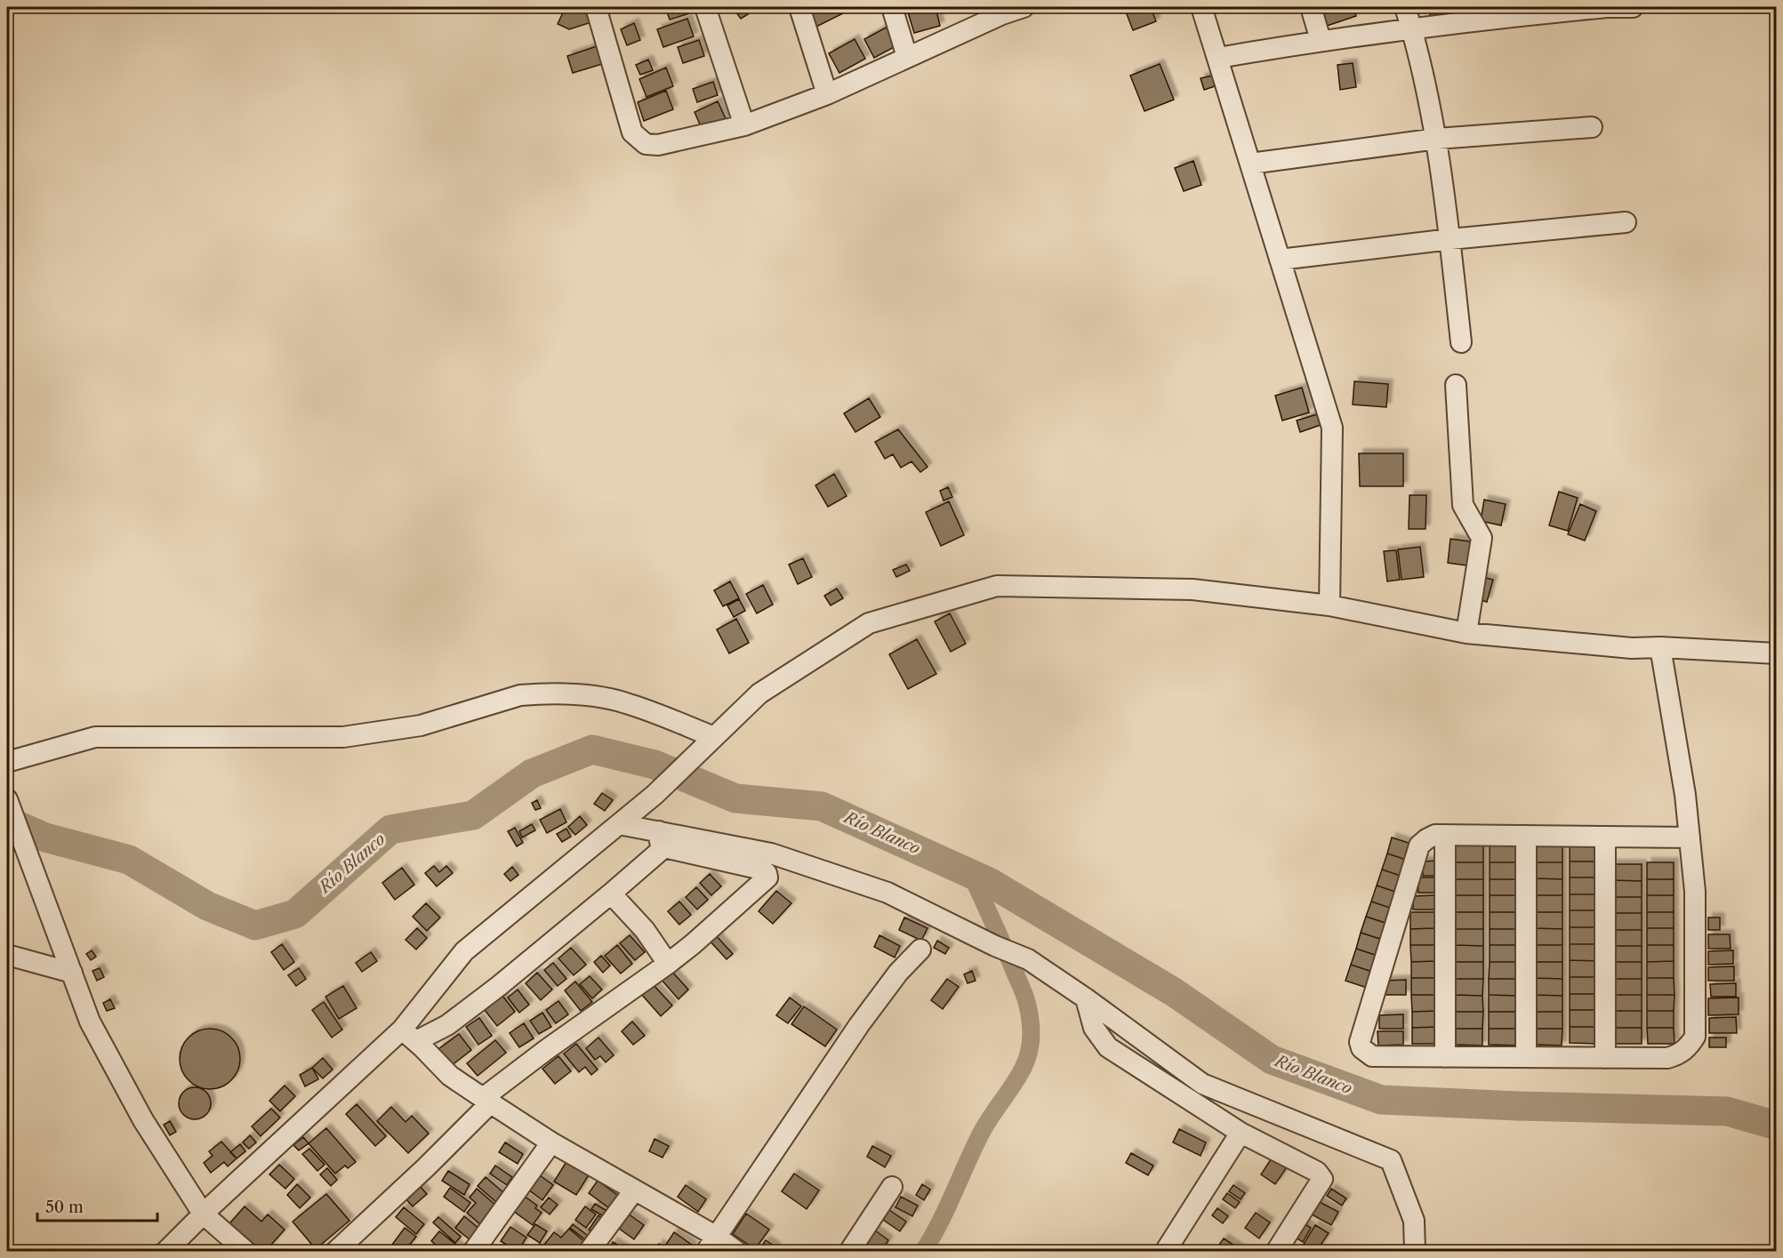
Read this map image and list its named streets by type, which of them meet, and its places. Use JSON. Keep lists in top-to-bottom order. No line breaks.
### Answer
{"water":["Río Blanco"],"scale_bar":"50 m"}
